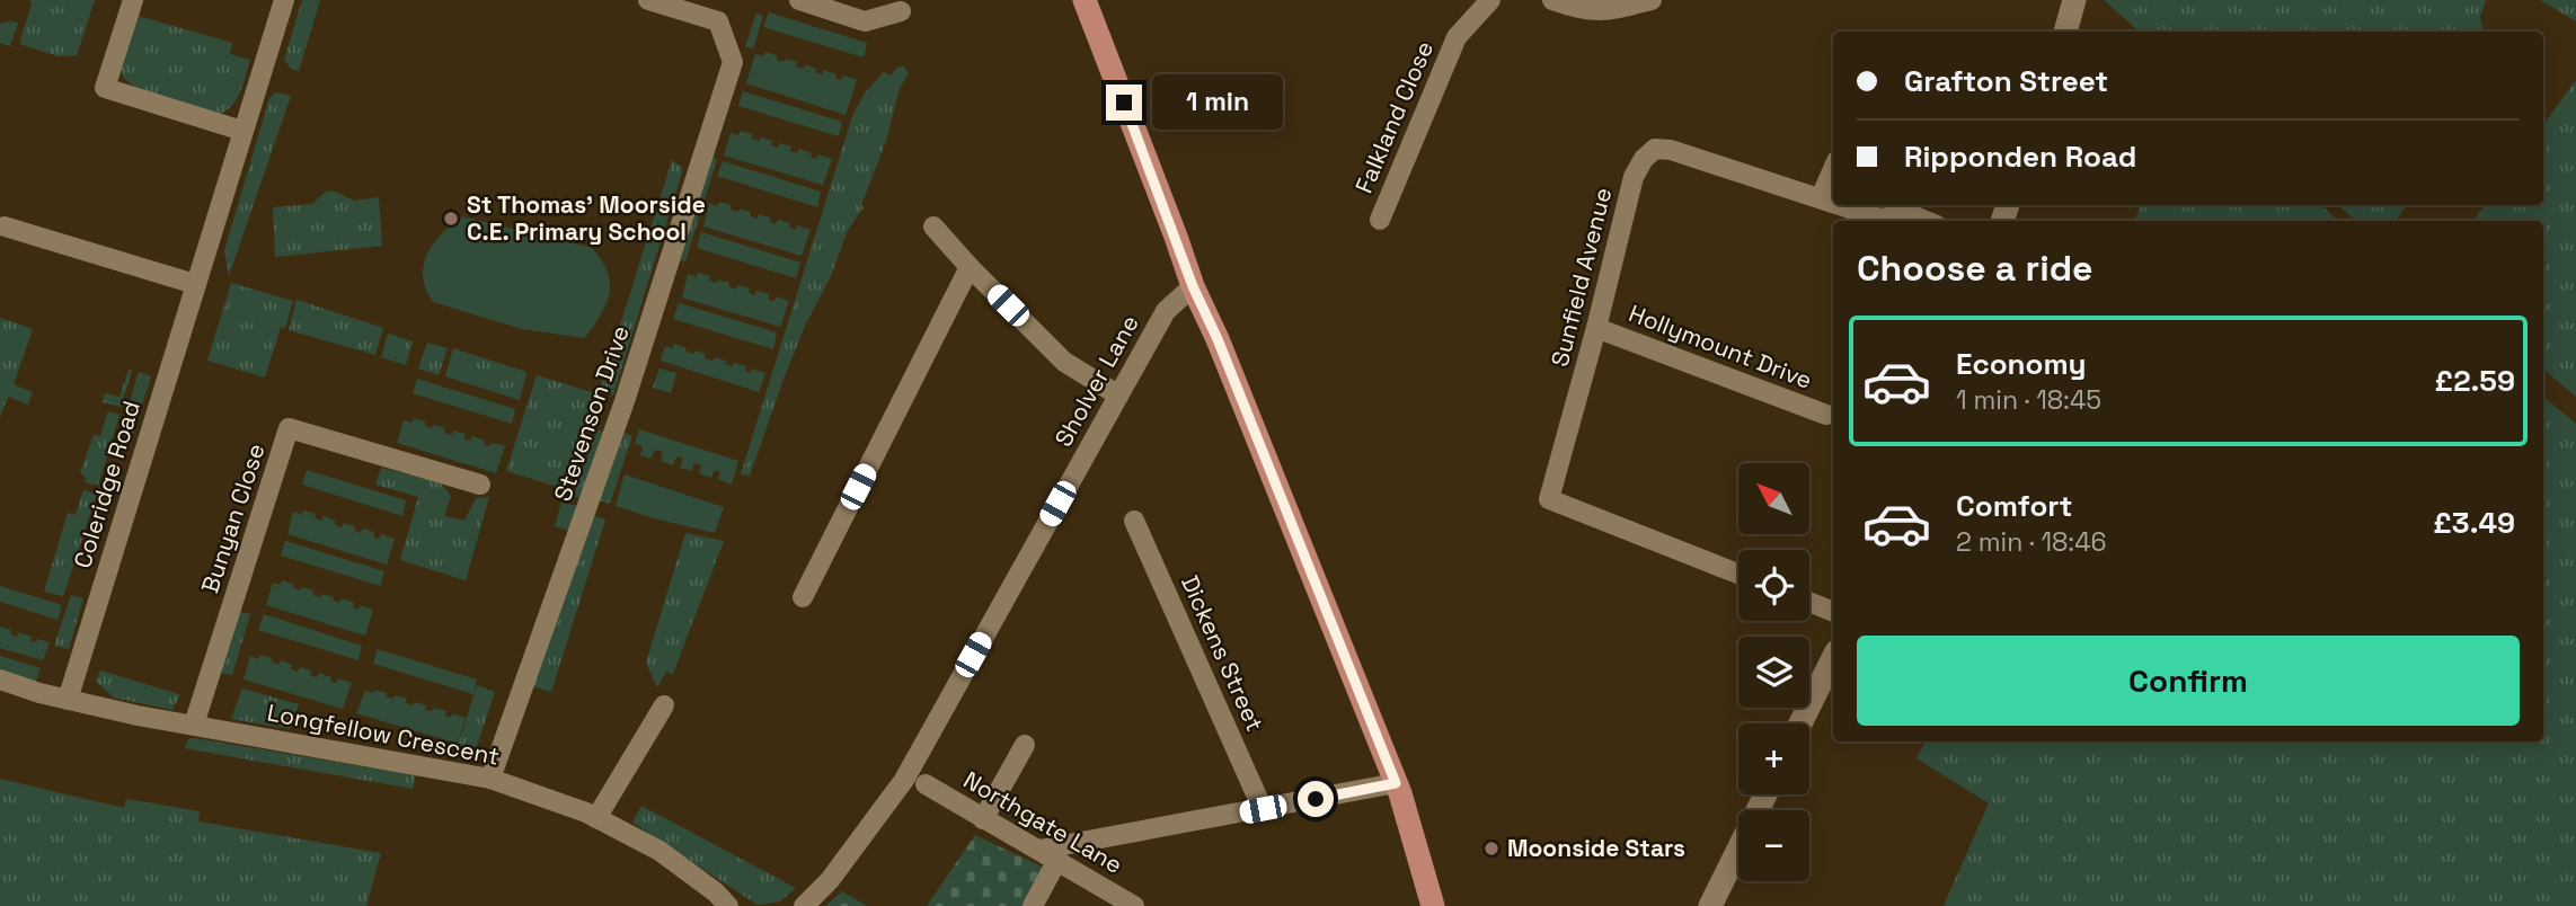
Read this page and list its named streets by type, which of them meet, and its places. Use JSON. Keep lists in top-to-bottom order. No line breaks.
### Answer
{"streets":{"street":["Falkland Close","Sunfield Avenue","Hollymount Drive","Sholver Lane","Stevenson Drive","Coleridge Road","Bunyan Close","Dickens Street","Longfellow Crescent","Northgate Lane"]},"crossings":[["Sunfield Avenue","Hollymount Drive"],["Stevenson Drive","Longfellow Crescent"],["Coleridge Road","Longfellow Crescent"],["Bunyan Close","Longfellow Crescent"]],"places":["St Thomas' Moorside C.E. Primary School","Moonside Stars"],"north":"top left","page":{"banner":["Grafton Street","Ripponden Road"],"bubble":"1 min","heading":"Choose a ride","list":[{"name":"Economy","note":"1 min · 18:45","value":"£2.59"},{"name":"Comfort","note":"2 min · 18:46","value":"£3.49"}],"map_buttons":["+","−"],"buttons":"Confirm"}}
